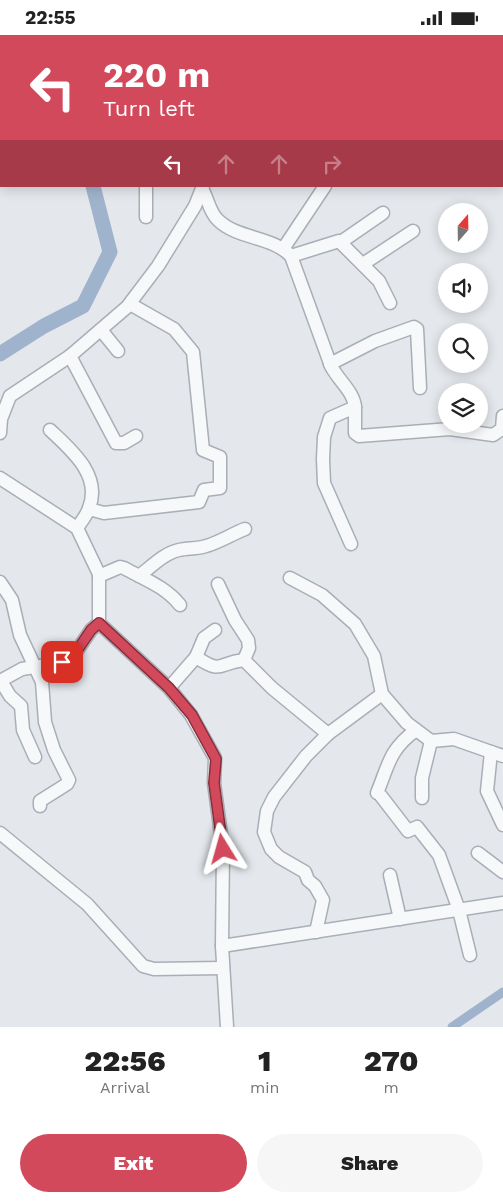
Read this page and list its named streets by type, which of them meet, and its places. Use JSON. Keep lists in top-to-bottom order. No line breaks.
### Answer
{"north":"top","page":{"status":"22:55","turn":["220 m","Turn left"],"eta":["22:56","Arrival","1","min","270","m"],"buttons":["Exit","Share"]}}
